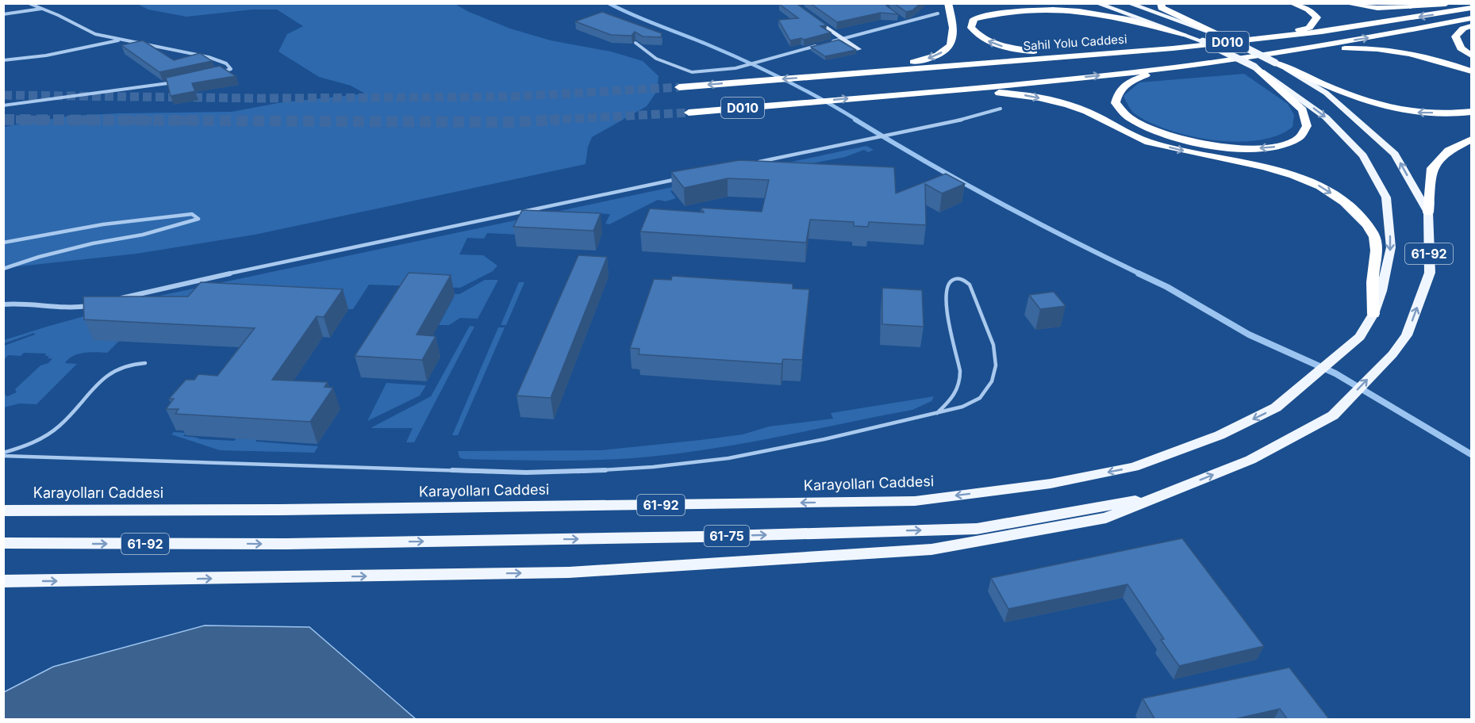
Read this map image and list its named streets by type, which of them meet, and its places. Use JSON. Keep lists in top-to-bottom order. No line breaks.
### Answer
{"streets":{"highway":["D010","Sahil Yolu Caddesi"],"main road":["61-92","Karayolları Caddesi","61-75"]},"crossings":[["61-92","Karayolları Caddesi"],["61-92","61-75"]]}
